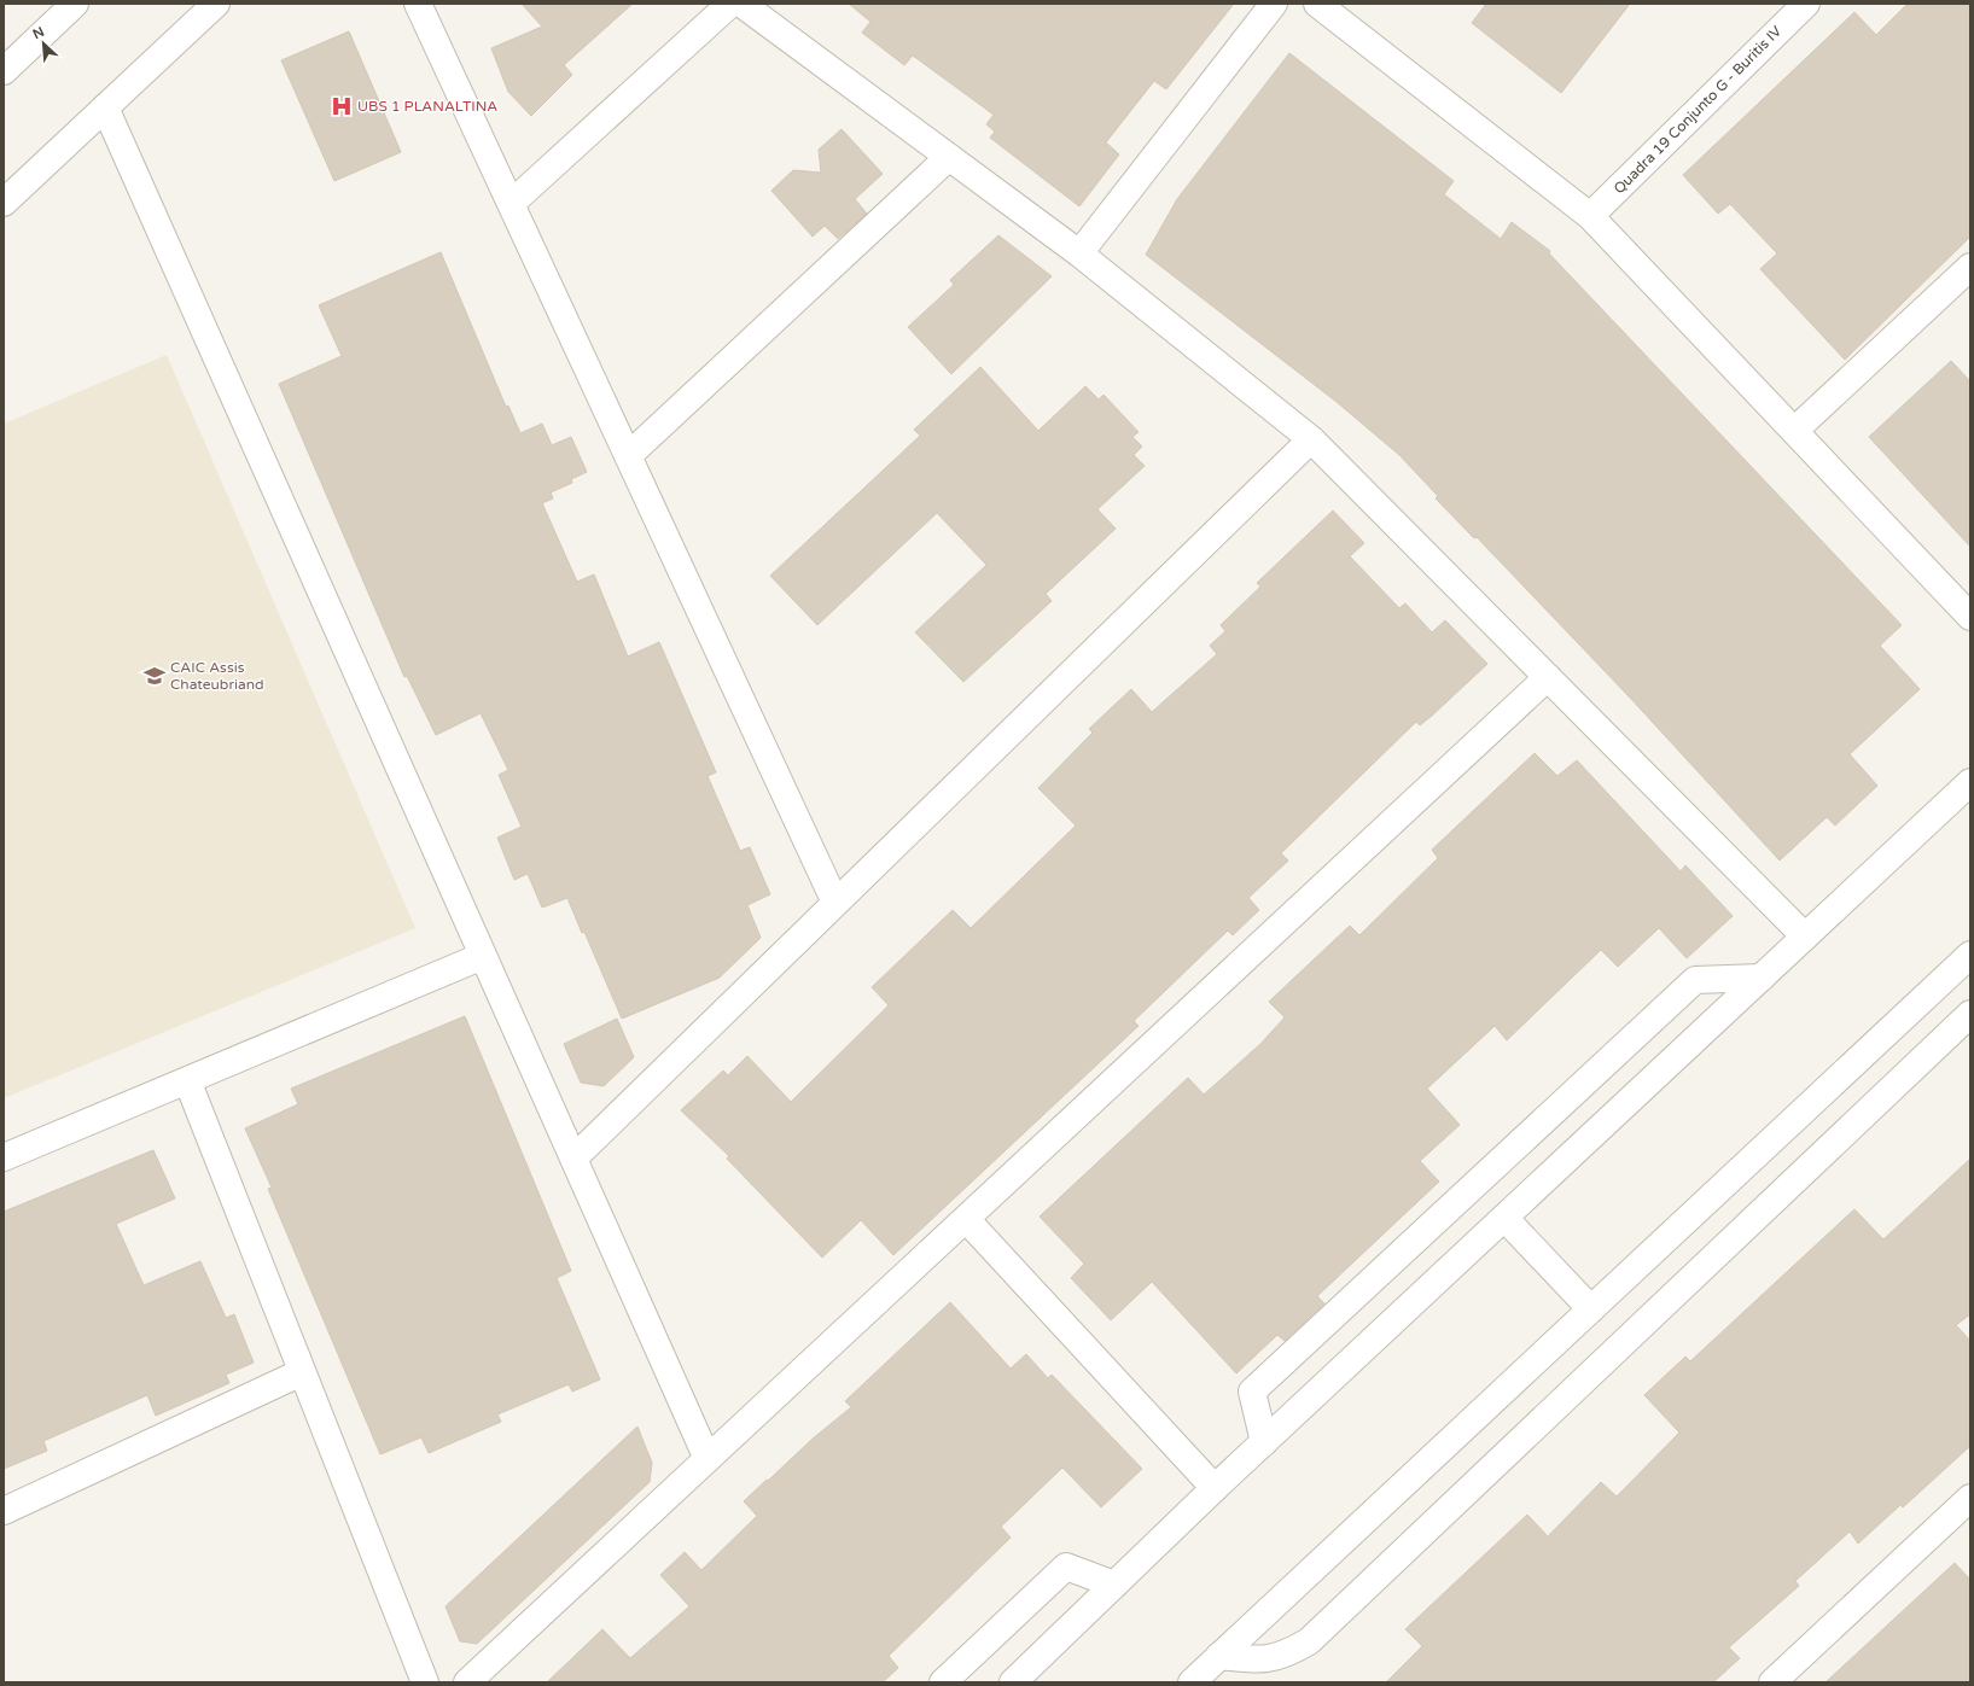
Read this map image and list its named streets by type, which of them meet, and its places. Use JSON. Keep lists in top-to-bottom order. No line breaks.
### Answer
{"streets":{"street":["Quadra 19 Conjunto G - Buritis IV"]},"places":{"hospital":["UBS 1 PLANALTINA"],"school or university":["CAIC Assis Chateubriand"]},"north":"top left"}
